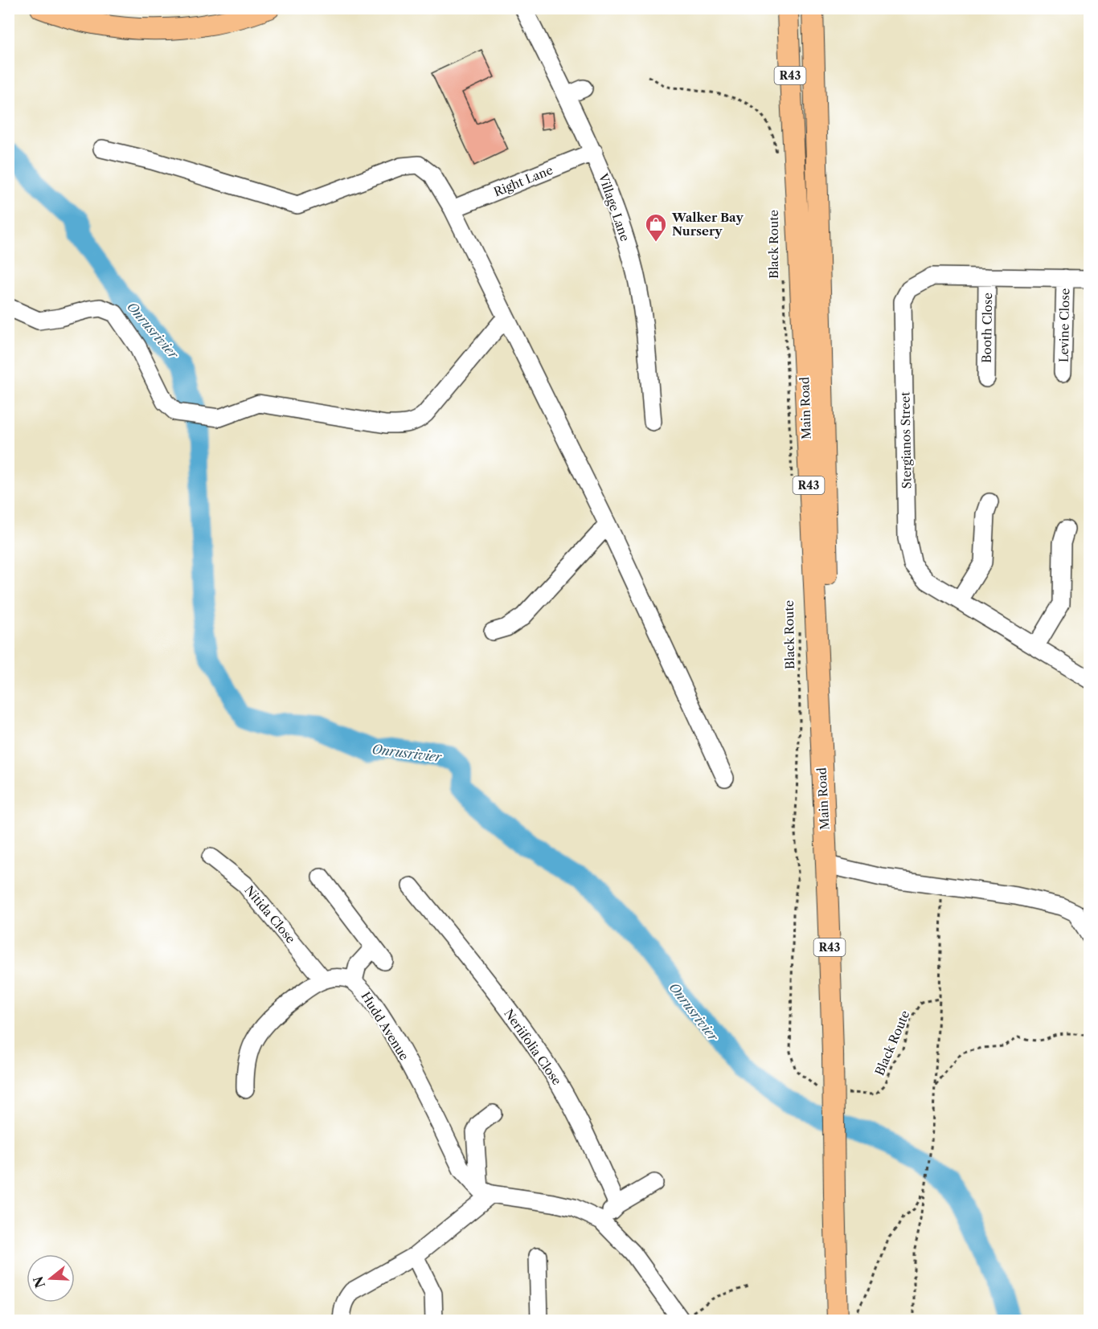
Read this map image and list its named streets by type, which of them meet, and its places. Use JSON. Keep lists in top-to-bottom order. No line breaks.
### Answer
{"streets":{"main road":["R43","Main Road"],"street":["Right Lane","Village Lane","Levine Close","Booth Close","Stergianos Street","Nitida Close","Hudd Avenue","Neriifolia Close"],"path":["Black Route"]},"crossings":[["R43","Main Road"],["Right Lane","Village Lane"],["Levine Close","Stergianos Street"],["Booth Close","Stergianos Street"],["Nitida Close","Hudd Avenue"]],"water":["Onrusrivier"],"places":{"shop":["Walker Bay Nursery"]},"north":"left"}
